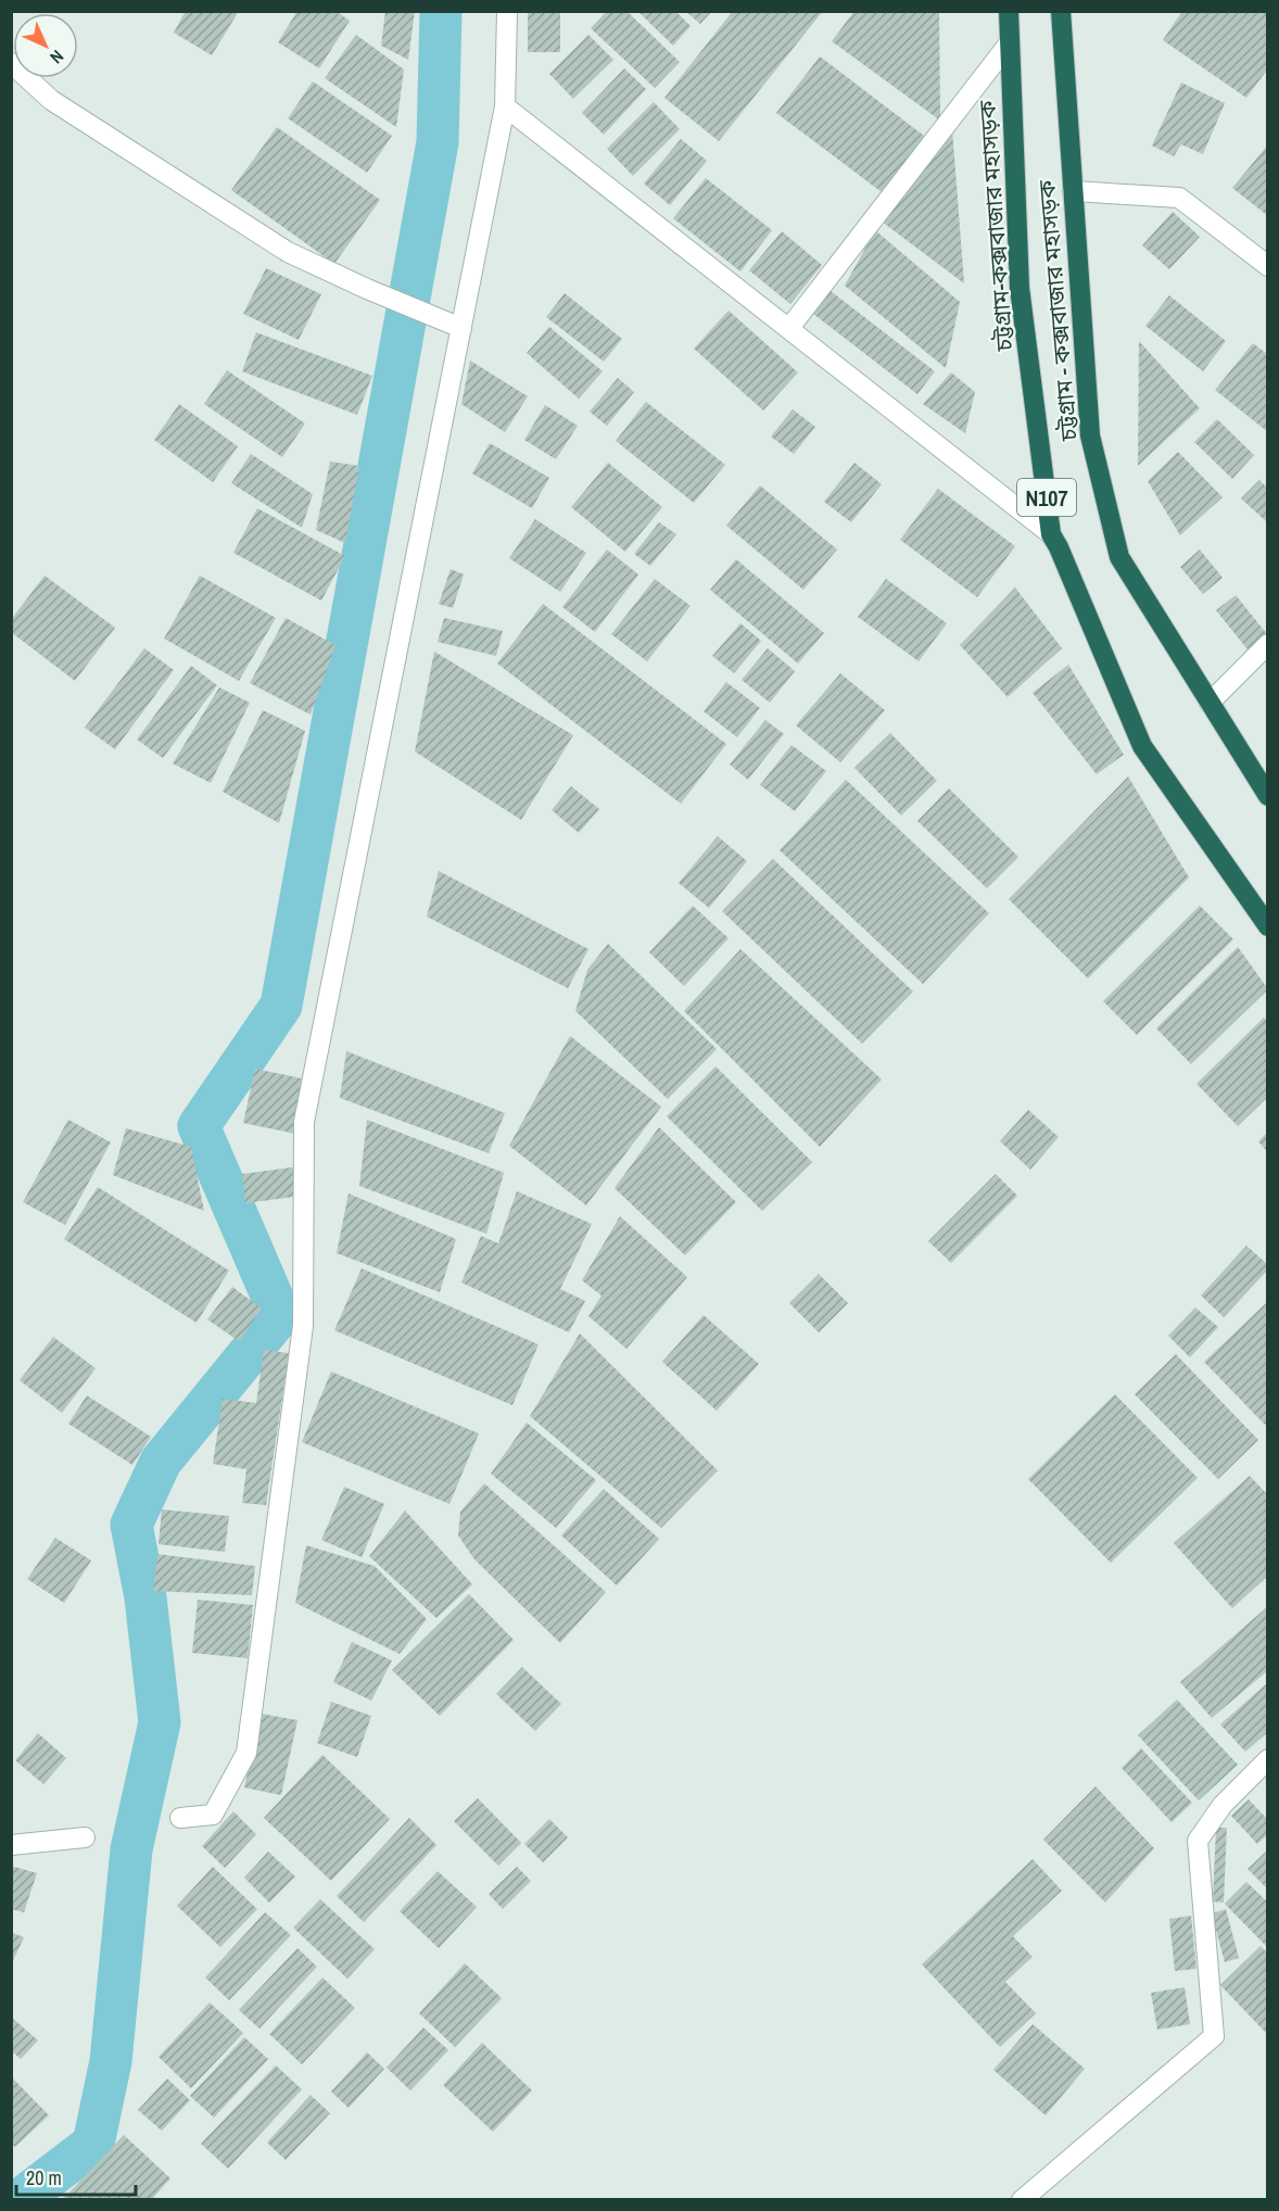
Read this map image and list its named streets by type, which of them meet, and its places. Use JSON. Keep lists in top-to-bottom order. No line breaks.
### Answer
{"streets":{"highway":["চট্টগ্রাম-কক্সবাজার মহাসড়ক","চট্টগ্রাম - কক্সবাজার মহাসড়ক","N107"]},"scale_bar":"20 m","north":"bottom right"}
